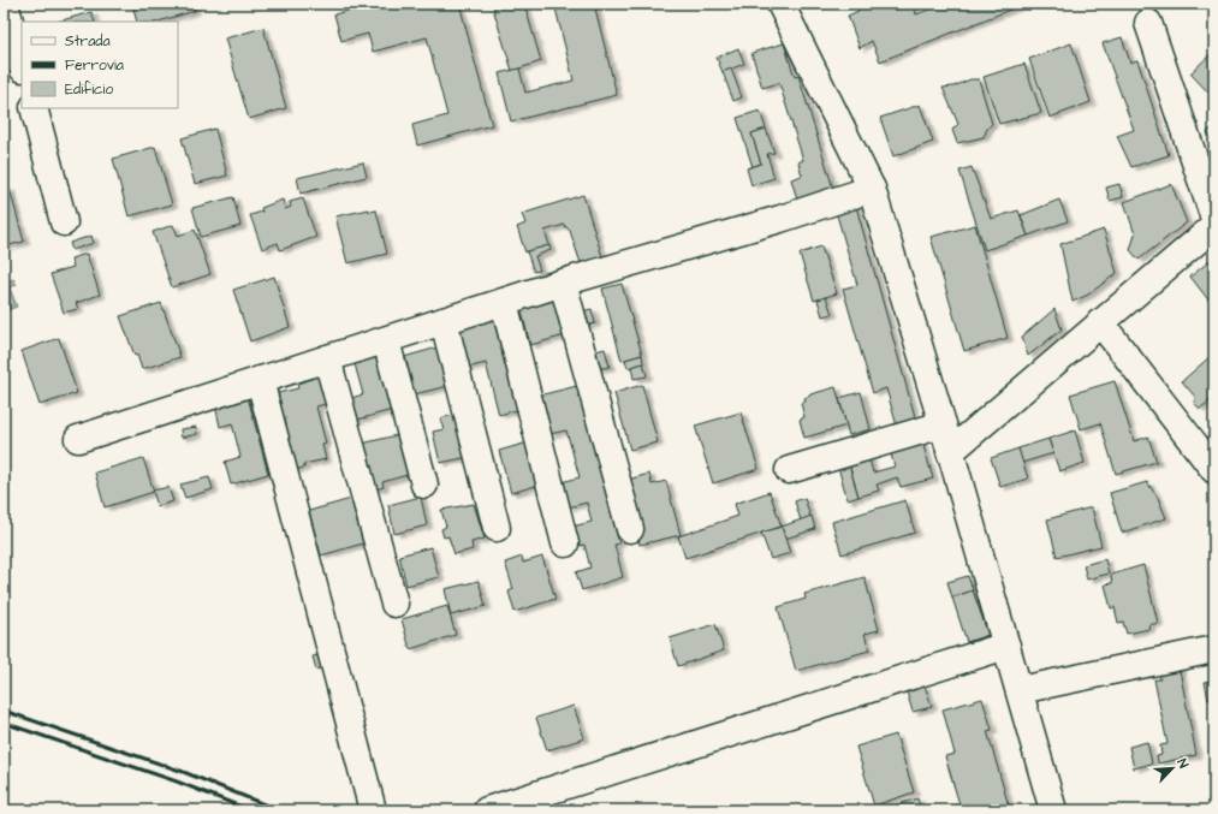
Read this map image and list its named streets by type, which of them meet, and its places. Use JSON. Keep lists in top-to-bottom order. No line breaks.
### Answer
{"legend":["Strada","Ferrovia","Edificio"],"north":"top right"}
